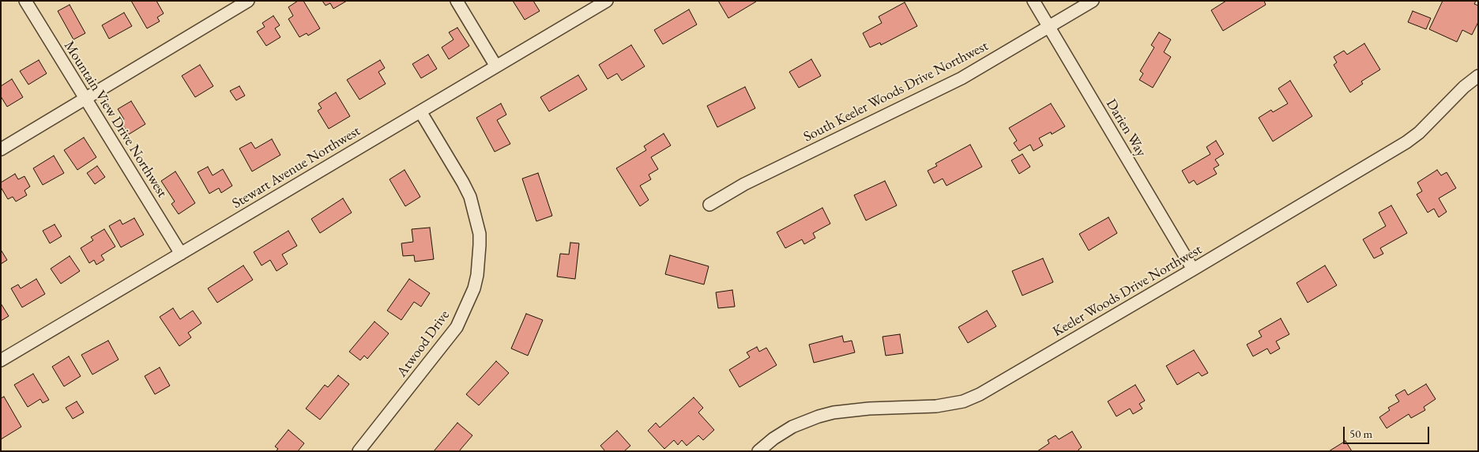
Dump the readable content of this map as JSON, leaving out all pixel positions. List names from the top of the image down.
{
  "streets": {
    "street": [
      "South Keeler Woods Drive Northwest",
      "Mountain View Drive Northwest",
      "Darien Way",
      "Stewart Avenue Northwest",
      "Keeler Woods Drive Northwest",
      "Atwood Drive"
    ]
  },
  "crossings": [
    ["South Keeler Woods Drive Northwest", "Darien Way"],
    ["Mountain View Drive Northwest", "Stewart Avenue Northwest"],
    ["Darien Way", "Keeler Woods Drive Northwest"],
    ["Stewart Avenue Northwest", "Atwood Drive"]
  ],
  "scale_bar": "50 m"
}
